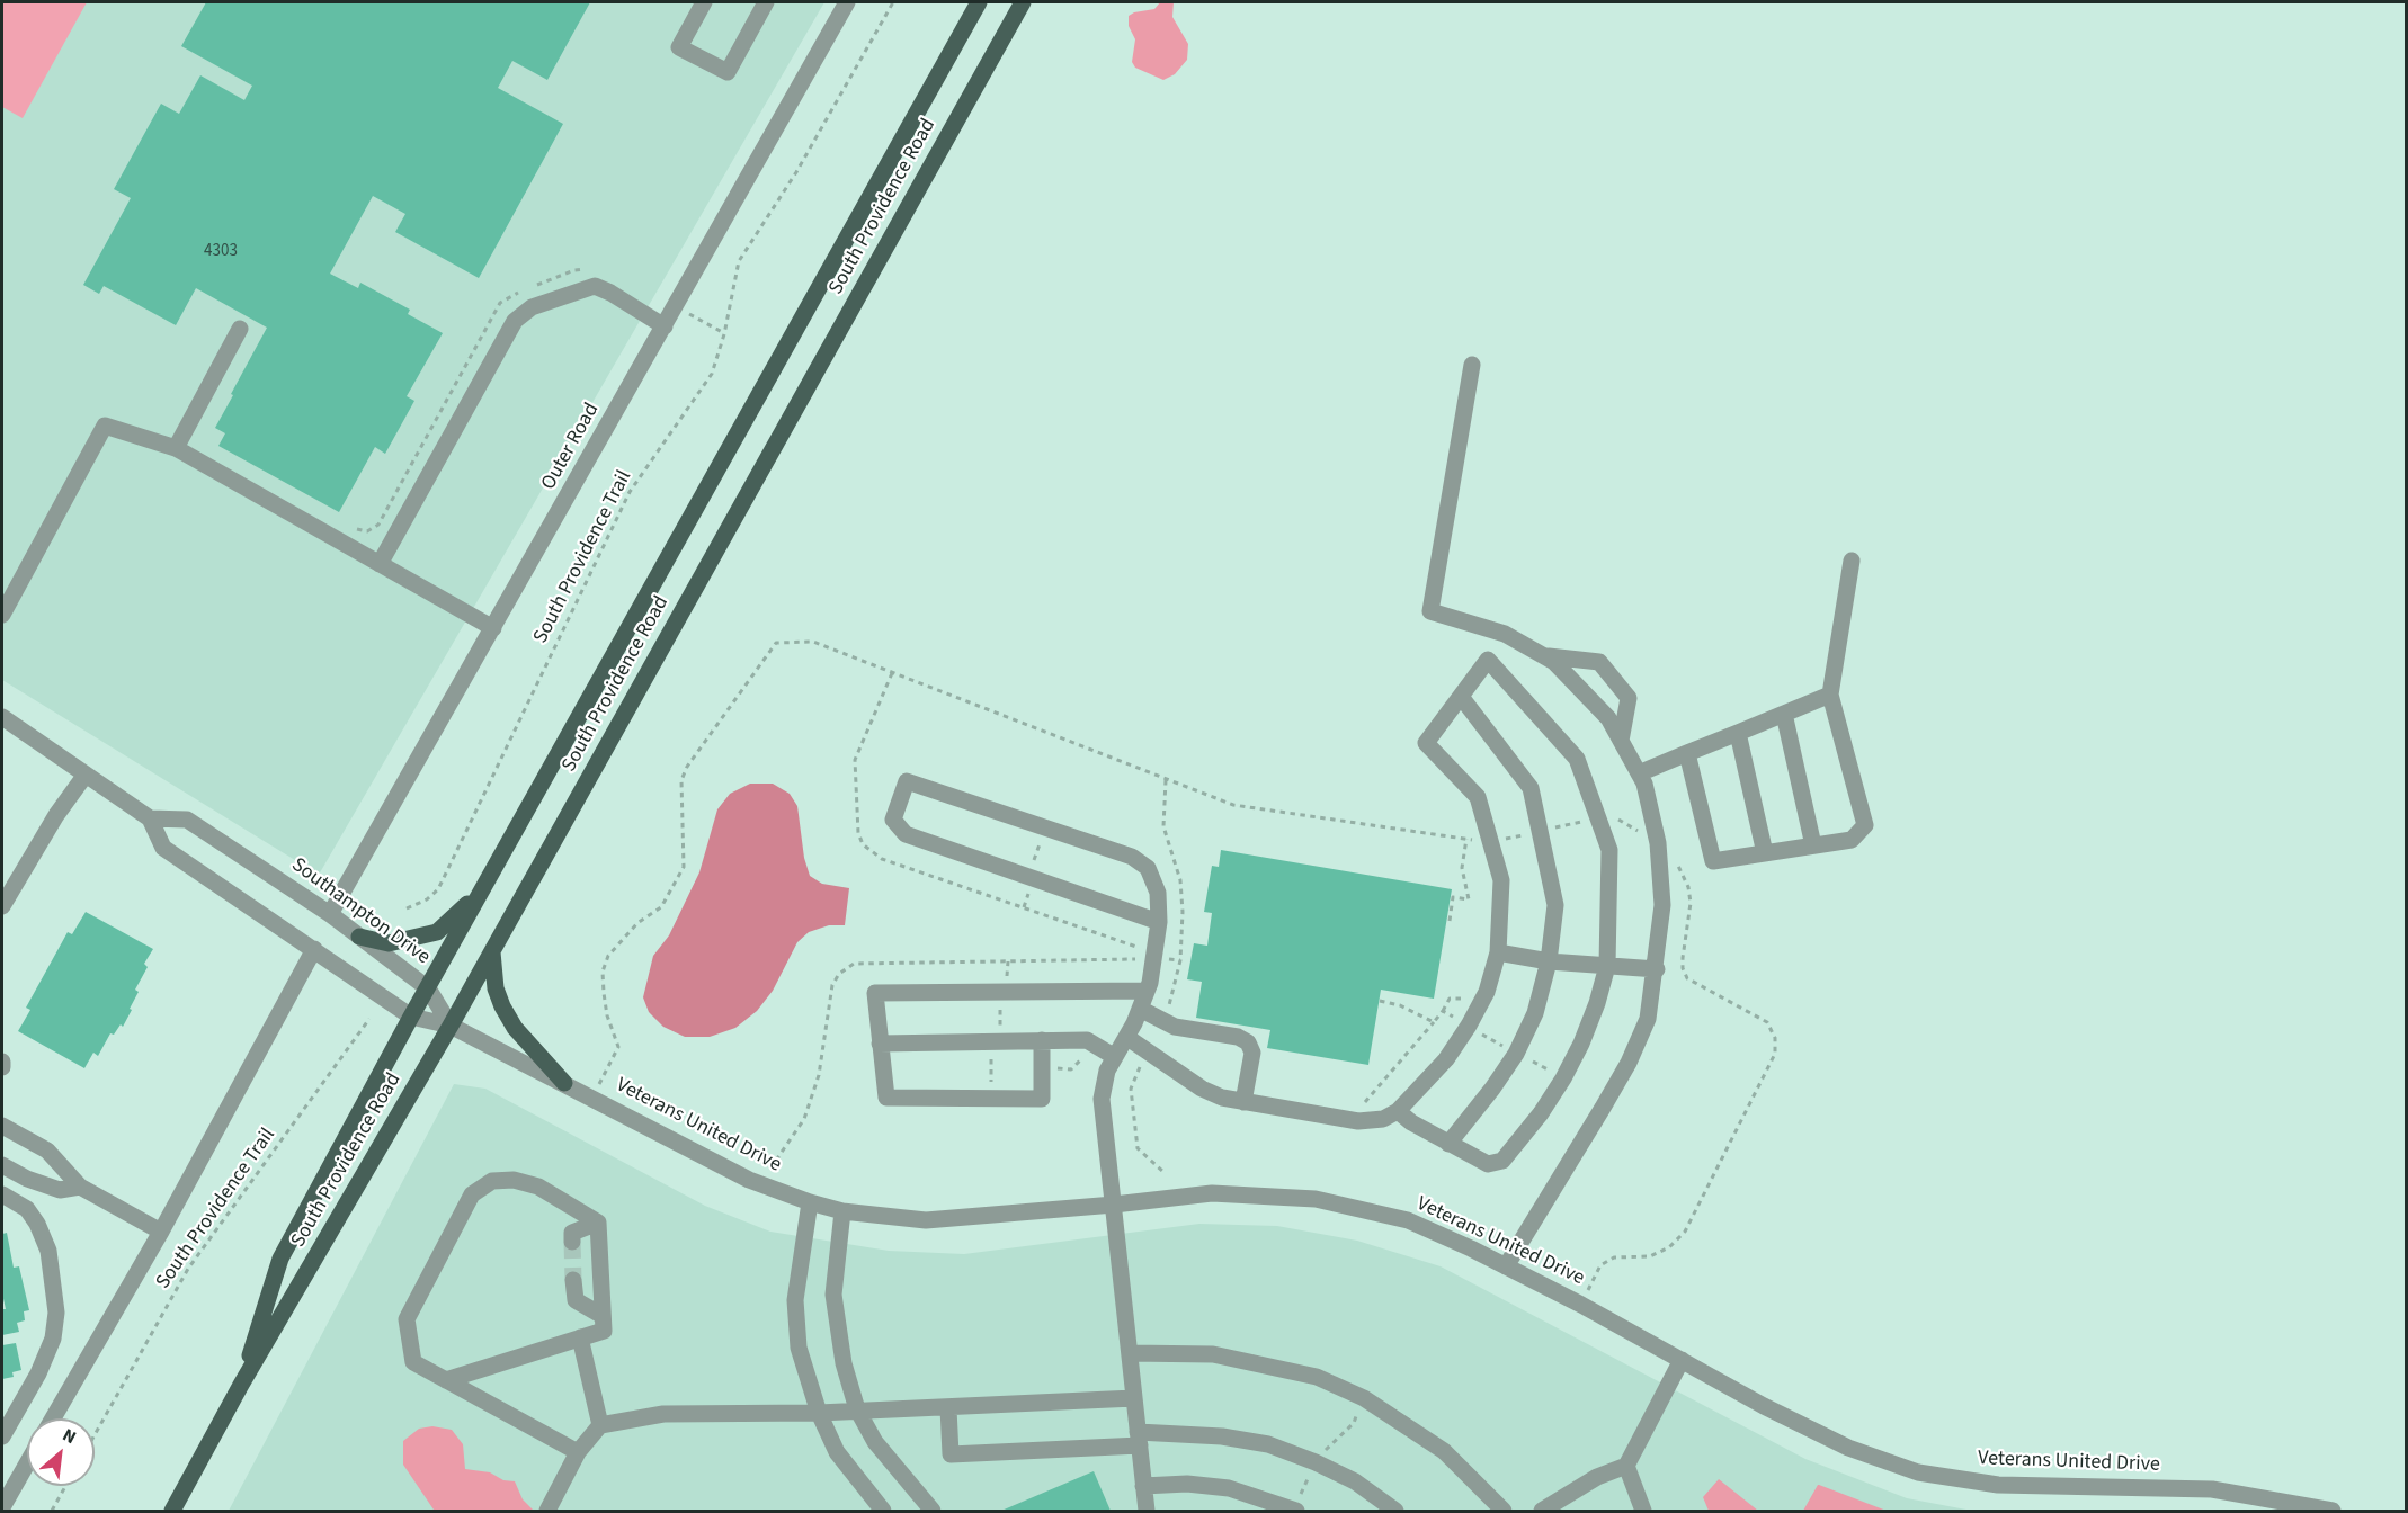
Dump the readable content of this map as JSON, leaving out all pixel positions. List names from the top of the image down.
{
  "streets": {
    "main road": ["South Providence Road"],
    "street": ["Outer Road", "Southampton Drive", "Veterans United Drive"],
    "path": ["South Providence Trail"]
  },
  "crossings": [
    ["South Providence Road", "Southampton Drive"],
    ["South Providence Road", "Veterans United Drive"],
    ["Outer Road", "Southampton Drive"],
    ["Southampton Drive", "Veterans United Drive"]
  ],
  "house_numbers": ["4303"],
  "north": "top right"
}
